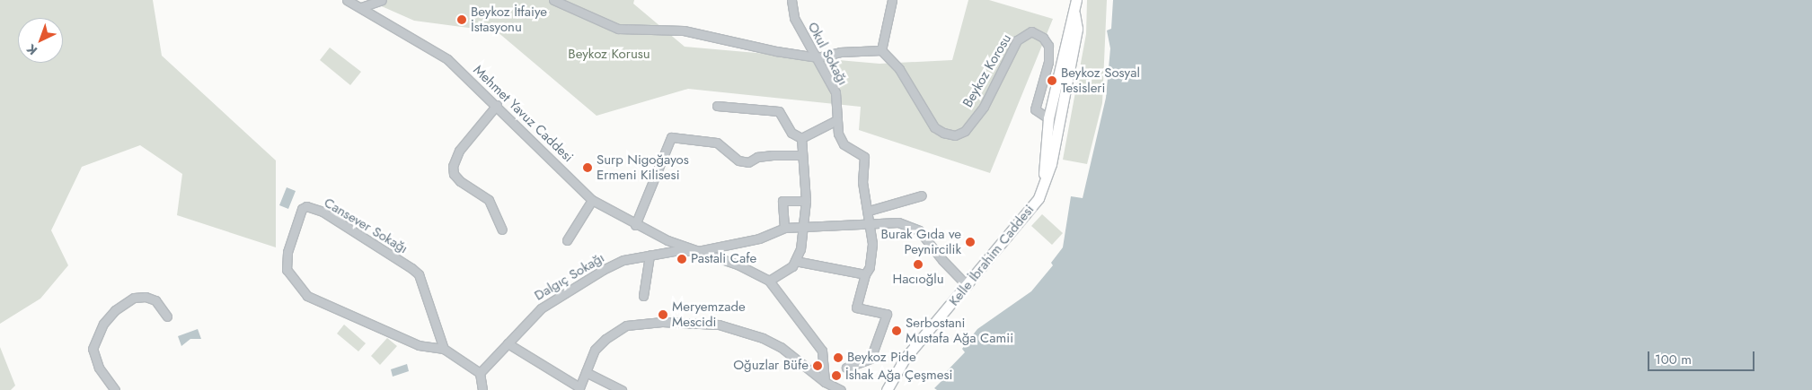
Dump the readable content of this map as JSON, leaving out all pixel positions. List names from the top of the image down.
{
  "streets": {
    "main road": ["Kelle İbrahim Caddesi"],
    "street": [
      "Okul Sokağı",
      "Beykoz Korosu",
      "Mehmet Yavuz Caddesi",
      "Cansever Sokağı",
      "Dalgıç Sokağı"
    ]
  },
  "crossings": [
    ["Beykoz Korosu", "Kelle İbrahim Caddesi"],
    ["Mehmet Yavuz Caddesi", "Dalgıç Sokağı"],
    ["Cansever Sokağı", "Dalgıç Sokağı"],
    ["Kelle İbrahim Caddesi", "Dalgıç Sokağı"]
  ],
  "parks": ["Beykoz Korusu"],
  "places": [
    "Beykoz İtfaiye İstasyonu",
    "Beykoz Sosyal Tesisleri",
    "Surp Nigoğayos Ermeni Kilisesi",
    "Burak Gıda ve Peynircilik",
    "Pastali Cafe",
    "Hacıoğlu",
    "Meryemzade Mescidi",
    "Serbostani Mustafa Ağa Camii",
    "Beykoz Pide",
    "Oğuzlar Büfe",
    "İshak Ağa Çeşmesi"
  ],
  "scale_bar": "100 m",
  "north": "bottom left"
}
